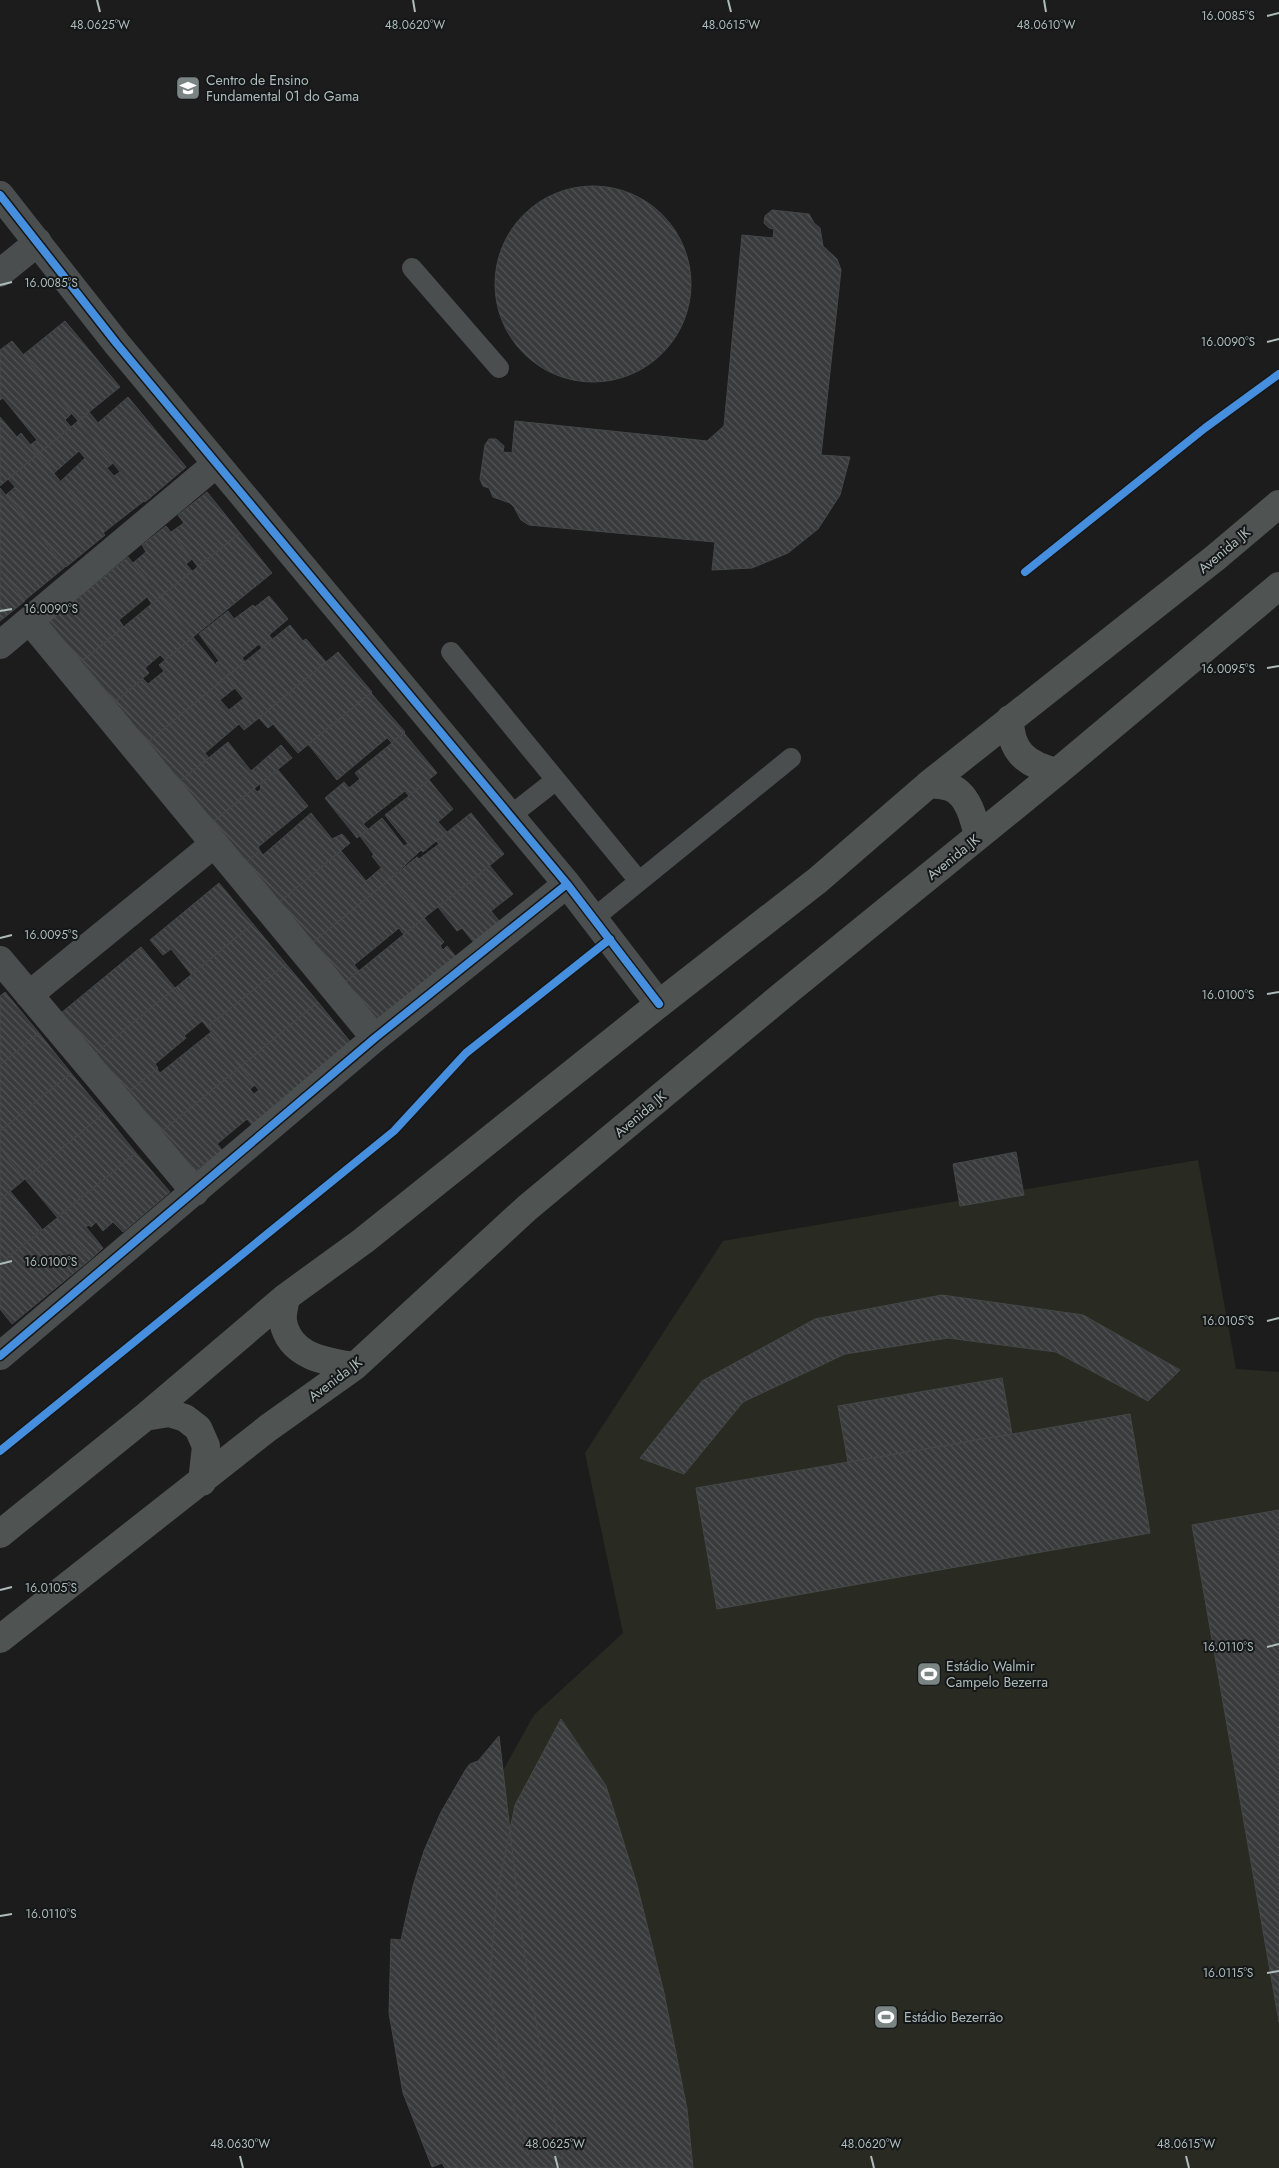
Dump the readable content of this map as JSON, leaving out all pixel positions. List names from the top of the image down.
{
  "streets": {
    "main road": ["Avenida JK"]
  },
  "places": {
    "school or university": ["Centro de Ensino Fundamental 01 do Gama"],
    "sports": ["Estádio Walmir Campelo Bezerra", "Estádio Bezerrão"]
  },
  "coordinates": [
    "16.0085°S",
    "48.0625°W",
    "48.0620°W",
    "48.0615°W",
    "48.0610°W",
    "16.0090°S",
    "16.0095°S",
    "16.0100°S",
    "16.0105°S",
    "16.0110°S",
    "16.0115°S",
    "48.0630°W"
  ]
}
